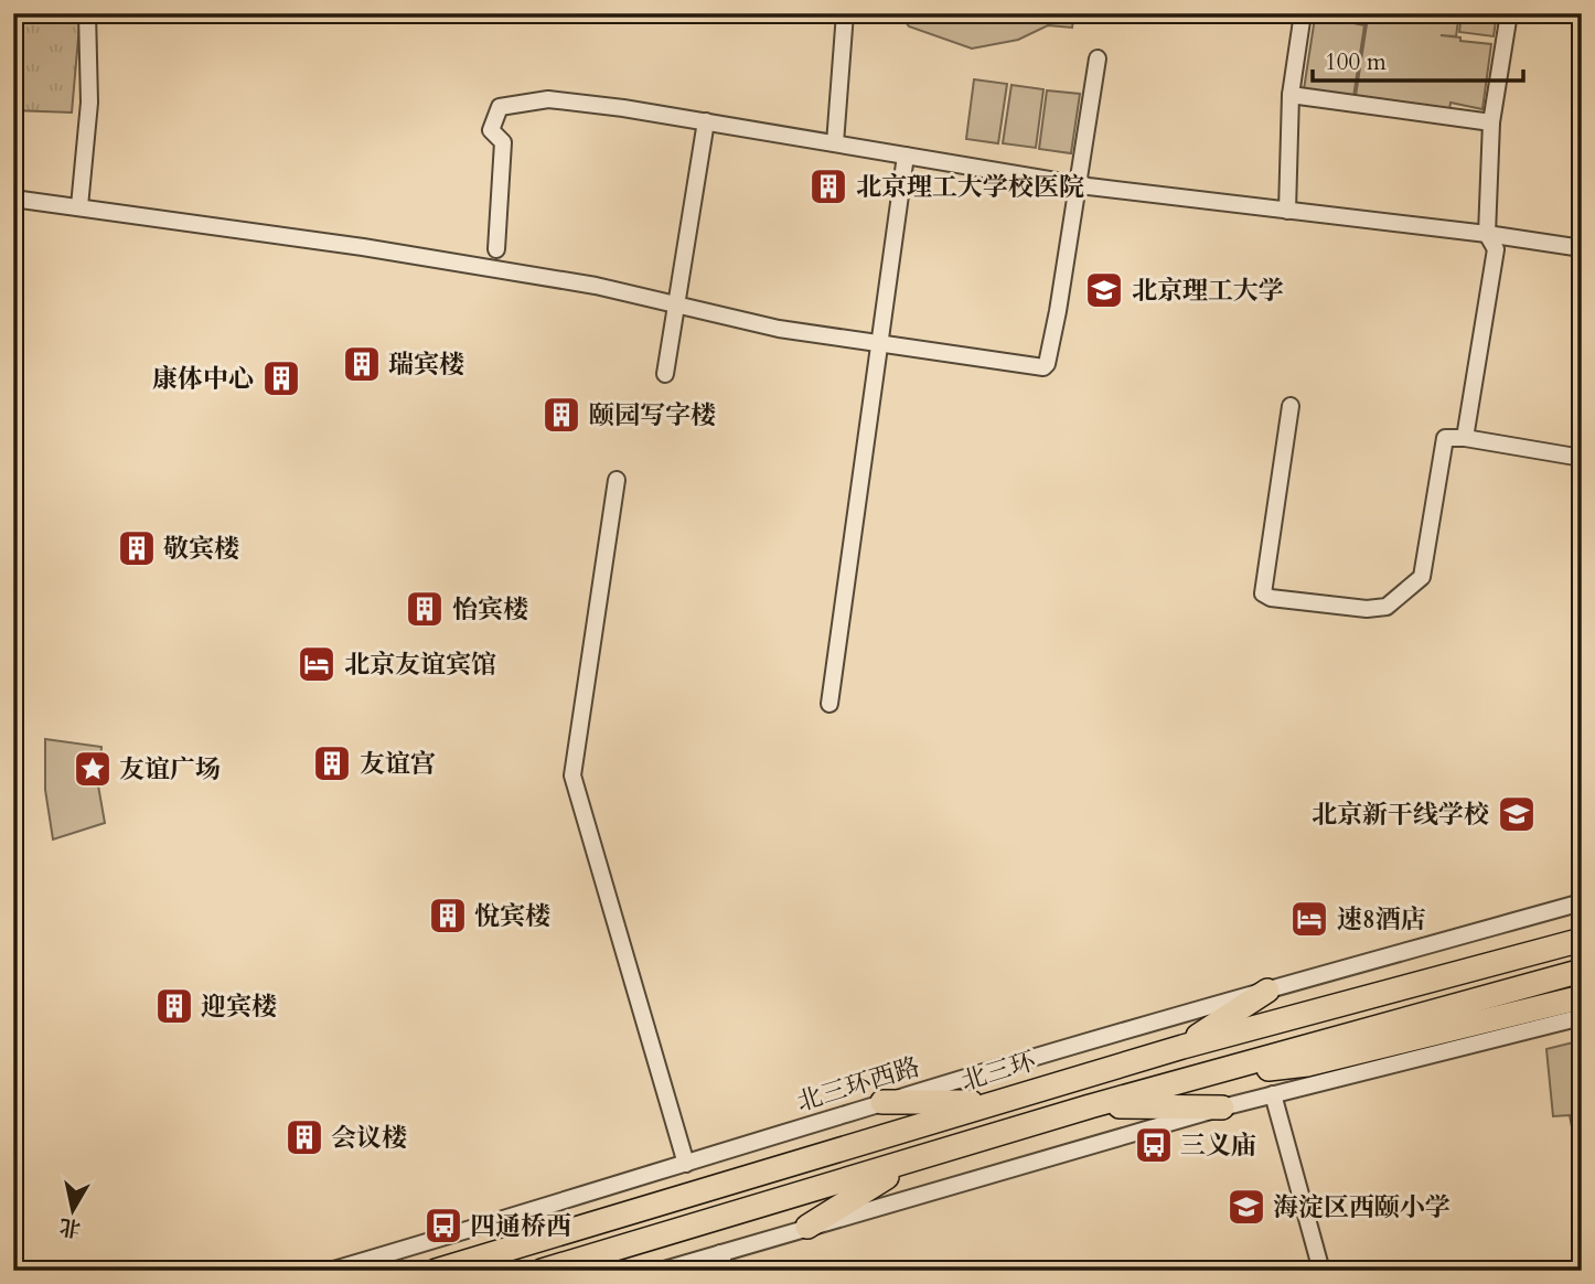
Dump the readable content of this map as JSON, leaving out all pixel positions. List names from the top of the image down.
{
  "streets": {
    "highway": ["北三环"],
    "street": ["北三环西路"]
  },
  "places": {
    "building": [
      "北京理工大学校医院",
      "瑞宾楼",
      "康体中心",
      "颐园写字楼",
      "敬宾楼",
      "怡宾楼",
      "友谊宫",
      "悅宾楼",
      "迎宾楼",
      "会议楼"
    ],
    "school or university": ["北京理工大学", "北京新干线学校", "海淀区西颐小学"],
    "hotel": ["北京友谊宾馆", "速8酒店"],
    "place": ["友谊广场"],
    "bus stop": ["三义庙", "四通桥西"]
  },
  "scale_bar": "100 m",
  "north": "bottom"
}
